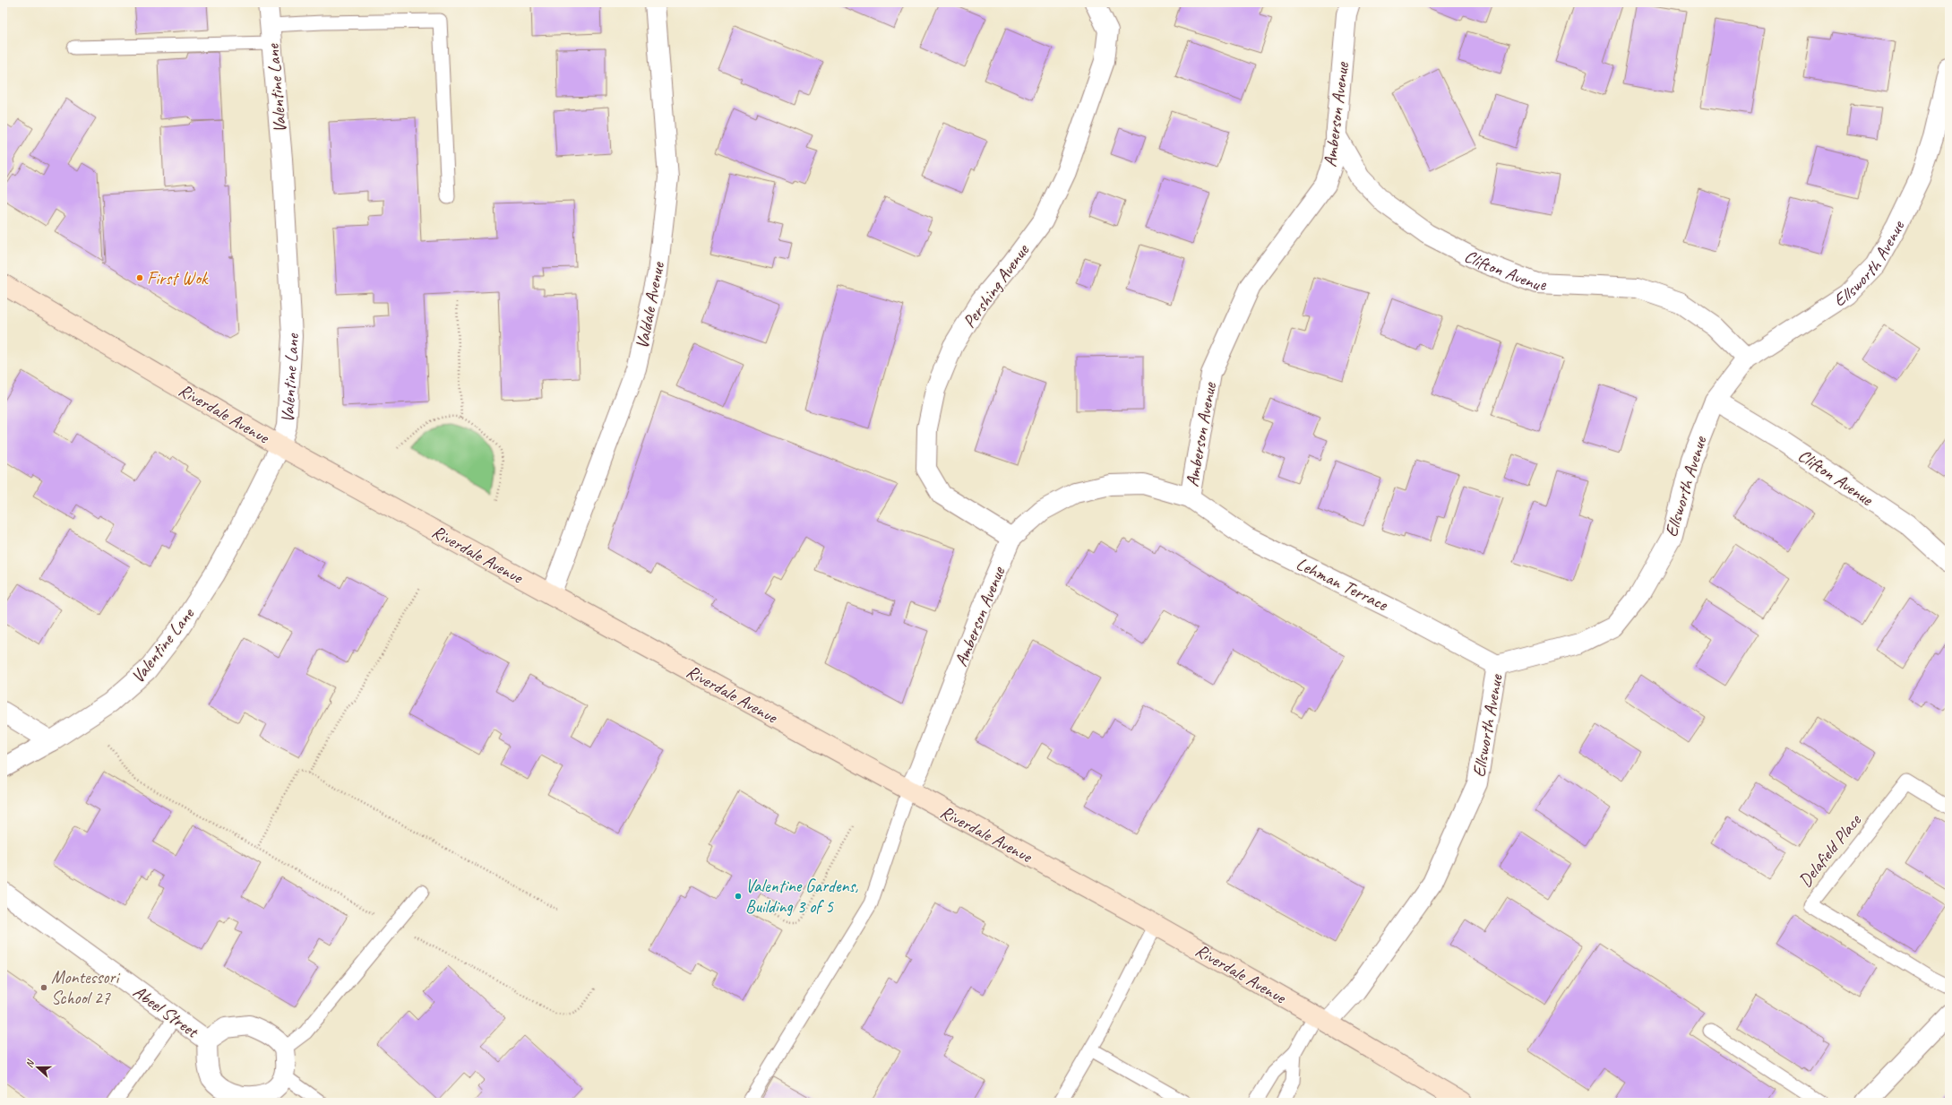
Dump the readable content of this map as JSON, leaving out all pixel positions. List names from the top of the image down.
{
  "streets": {
    "main road": ["Riverdale Avenue"],
    "street": [
      "Valentine Lane",
      "Amberson Avenue",
      "Ellsworth Avenue",
      "Clifton Avenue",
      "Pershing Avenue",
      "Valdale Avenue",
      "Lehman Terrace",
      "Abeel Street"
    ],
    "lane": ["Delafield Place"]
  },
  "crossings": [
    ["Valentine Lane", "Riverdale Avenue"],
    ["Amberson Avenue", "Clifton Avenue"],
    ["Amberson Avenue", "Pershing Avenue"],
    ["Amberson Avenue", "Riverdale Avenue"],
    ["Amberson Avenue", "Lehman Terrace"],
    ["Ellsworth Avenue", "Clifton Avenue"],
    ["Ellsworth Avenue", "Riverdale Avenue"],
    ["Ellsworth Avenue", "Lehman Terrace"],
    ["Valdale Avenue", "Riverdale Avenue"]
  ],
  "places": ["First Wok", "Valentine Gardens, Building 3 of 5", "Montessori School 27"],
  "north": "left"
}
